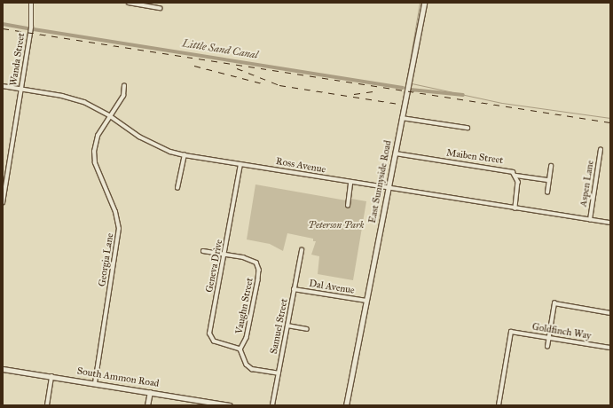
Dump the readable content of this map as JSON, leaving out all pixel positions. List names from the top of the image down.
{
  "streets": {
    "main road": ["East Sunnyside Road", "South Ammon Road"],
    "street": [
      "Wanda Street",
      "Maiben Street",
      "Ross Avenue",
      "Aspen Lane",
      "Georgia Lane",
      "Geneva Drive",
      "Dal Avenue",
      "Vaughn Street",
      "Samuel Street",
      "Goldfinch Way"
    ]
  },
  "crossings": [
    ["Wanda Street", "Ross Avenue"],
    ["Maiben Street", "East Sunnyside Road"],
    ["Ross Avenue", "East Sunnyside Road"],
    ["Ross Avenue", "Aspen Lane"],
    ["Ross Avenue", "Georgia Lane"],
    ["Ross Avenue", "Geneva Drive"],
    ["East Sunnyside Road", "Dal Avenue"],
    ["Georgia Lane", "South Ammon Road"],
    ["Geneva Drive", "Vaughn Street"],
    ["Dal Avenue", "Samuel Street"]
  ],
  "water": ["Little Sand Canal"],
  "parks": ["Peterson Park"]
}
